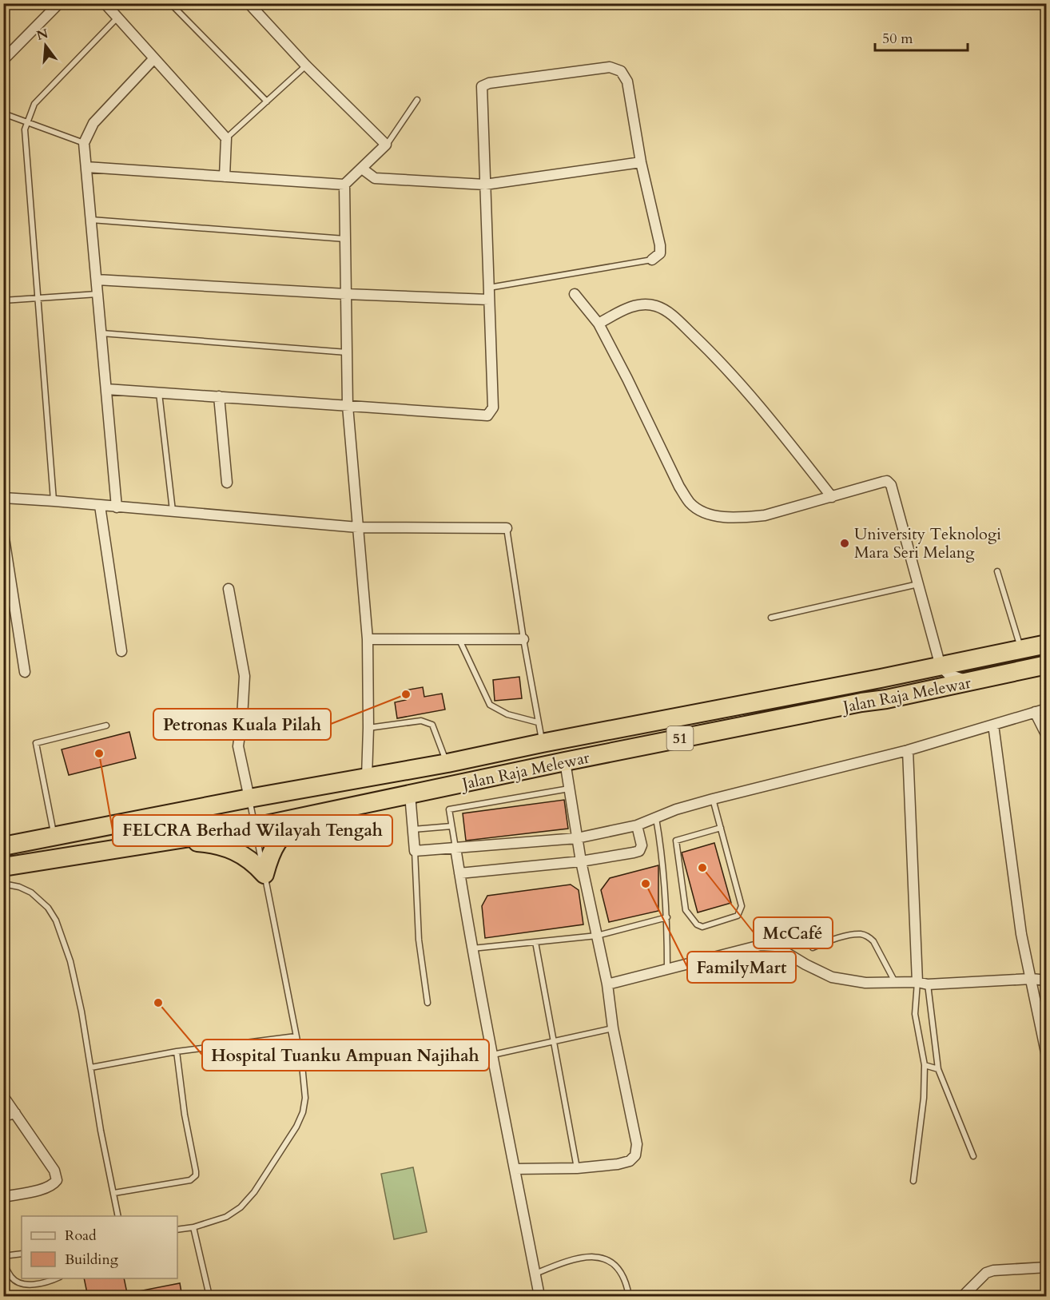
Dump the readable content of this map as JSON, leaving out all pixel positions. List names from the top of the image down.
{
  "streets": {
    "highway": ["Jalan Raja Melewar", "51"]
  },
  "places": [
    "University Teknologi Mara Seri Melang",
    "Petronas Kuala Pilah",
    "FELCRA Berhad Wilayah Tengah",
    "McCafé",
    "FamilyMart",
    "Hospital Tuanku Ampuan Najihah"
  ],
  "legend": ["Road", "Building"],
  "scale_bar": "50 m",
  "north": "top"
}
